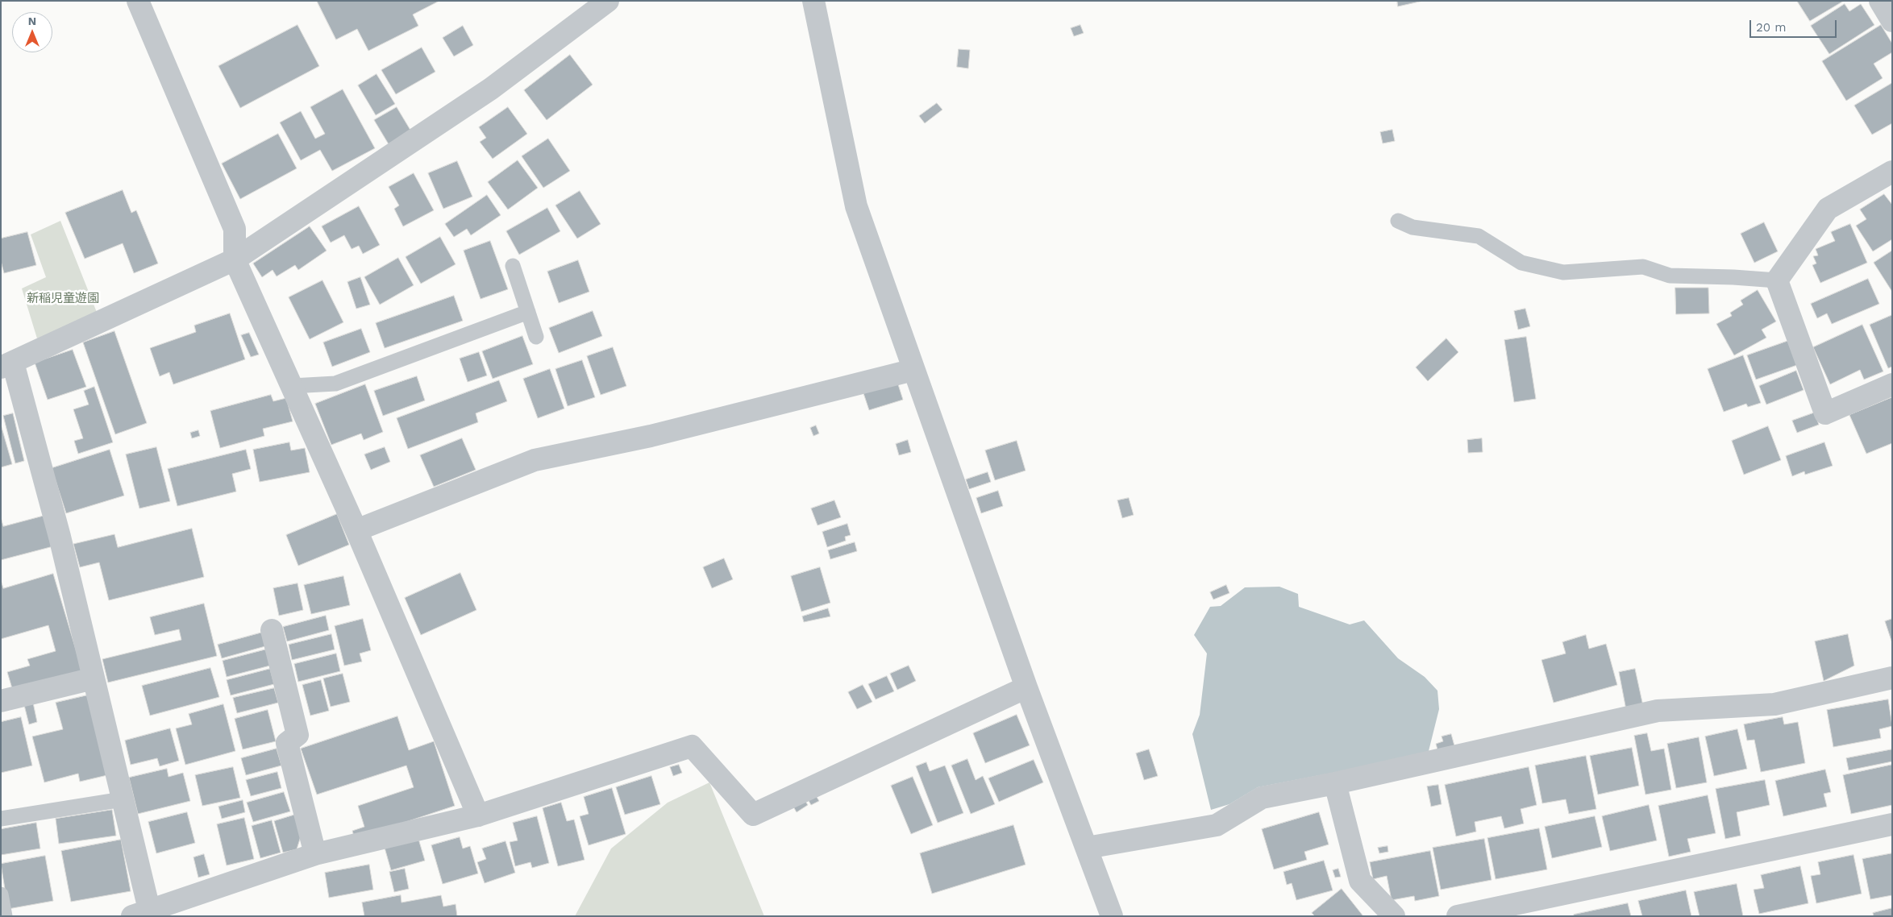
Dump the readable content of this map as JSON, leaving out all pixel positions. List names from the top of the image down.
{
  "parks": ["新稲児童遊園"],
  "scale_bar": "20 m",
  "north": "top"
}
